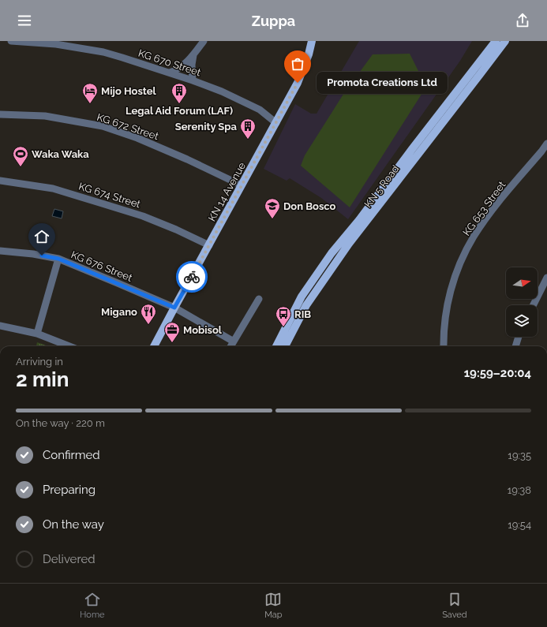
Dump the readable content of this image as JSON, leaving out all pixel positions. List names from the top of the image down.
{
  "streets": {
    "main road": ["KN 5 Road", "KN 14 Avenue"],
    "street": [
      "KG 670 Street",
      "KG 672 Street",
      "KG 674 Street",
      "KG 653 Street",
      "KG 676 Street"
    ]
  },
  "crossings": [
    ["KG 670 Street", "KN 14 Avenue"],
    ["KG 672 Street", "KN 14 Avenue"],
    ["KN 14 Avenue", "KG 674 Street"],
    ["KN 14 Avenue", "KG 676 Street"]
  ],
  "places": {
    "other": ["Promota Creations Ltd"],
    "hotel": ["Mijo Hostel"],
    "building": ["Legal Aid Forum (LAF)", "Serenity Spa"],
    "sports": ["Waka Waka"],
    "school or university": ["Don Bosco"],
    "restaurant": ["Migano"],
    "bus stop": ["RIB"],
    "office": ["Mobisol"]
  },
  "north": "right",
  "page": {
    "header": "Zuppa",
    "bubble": "Promota Creations Ltd",
    "heading": ["2 min", "Arriving in", "19:59–20:04"],
    "bar": "On the way · 220 m",
    "list": [
      ["Confirmed", "19:35"],
      ["Preparing", "19:38"],
      ["On the way", "19:54"],
      "Delivered"
    ],
    "tabs": ["Home", "Map", "Saved"]
  }
}
